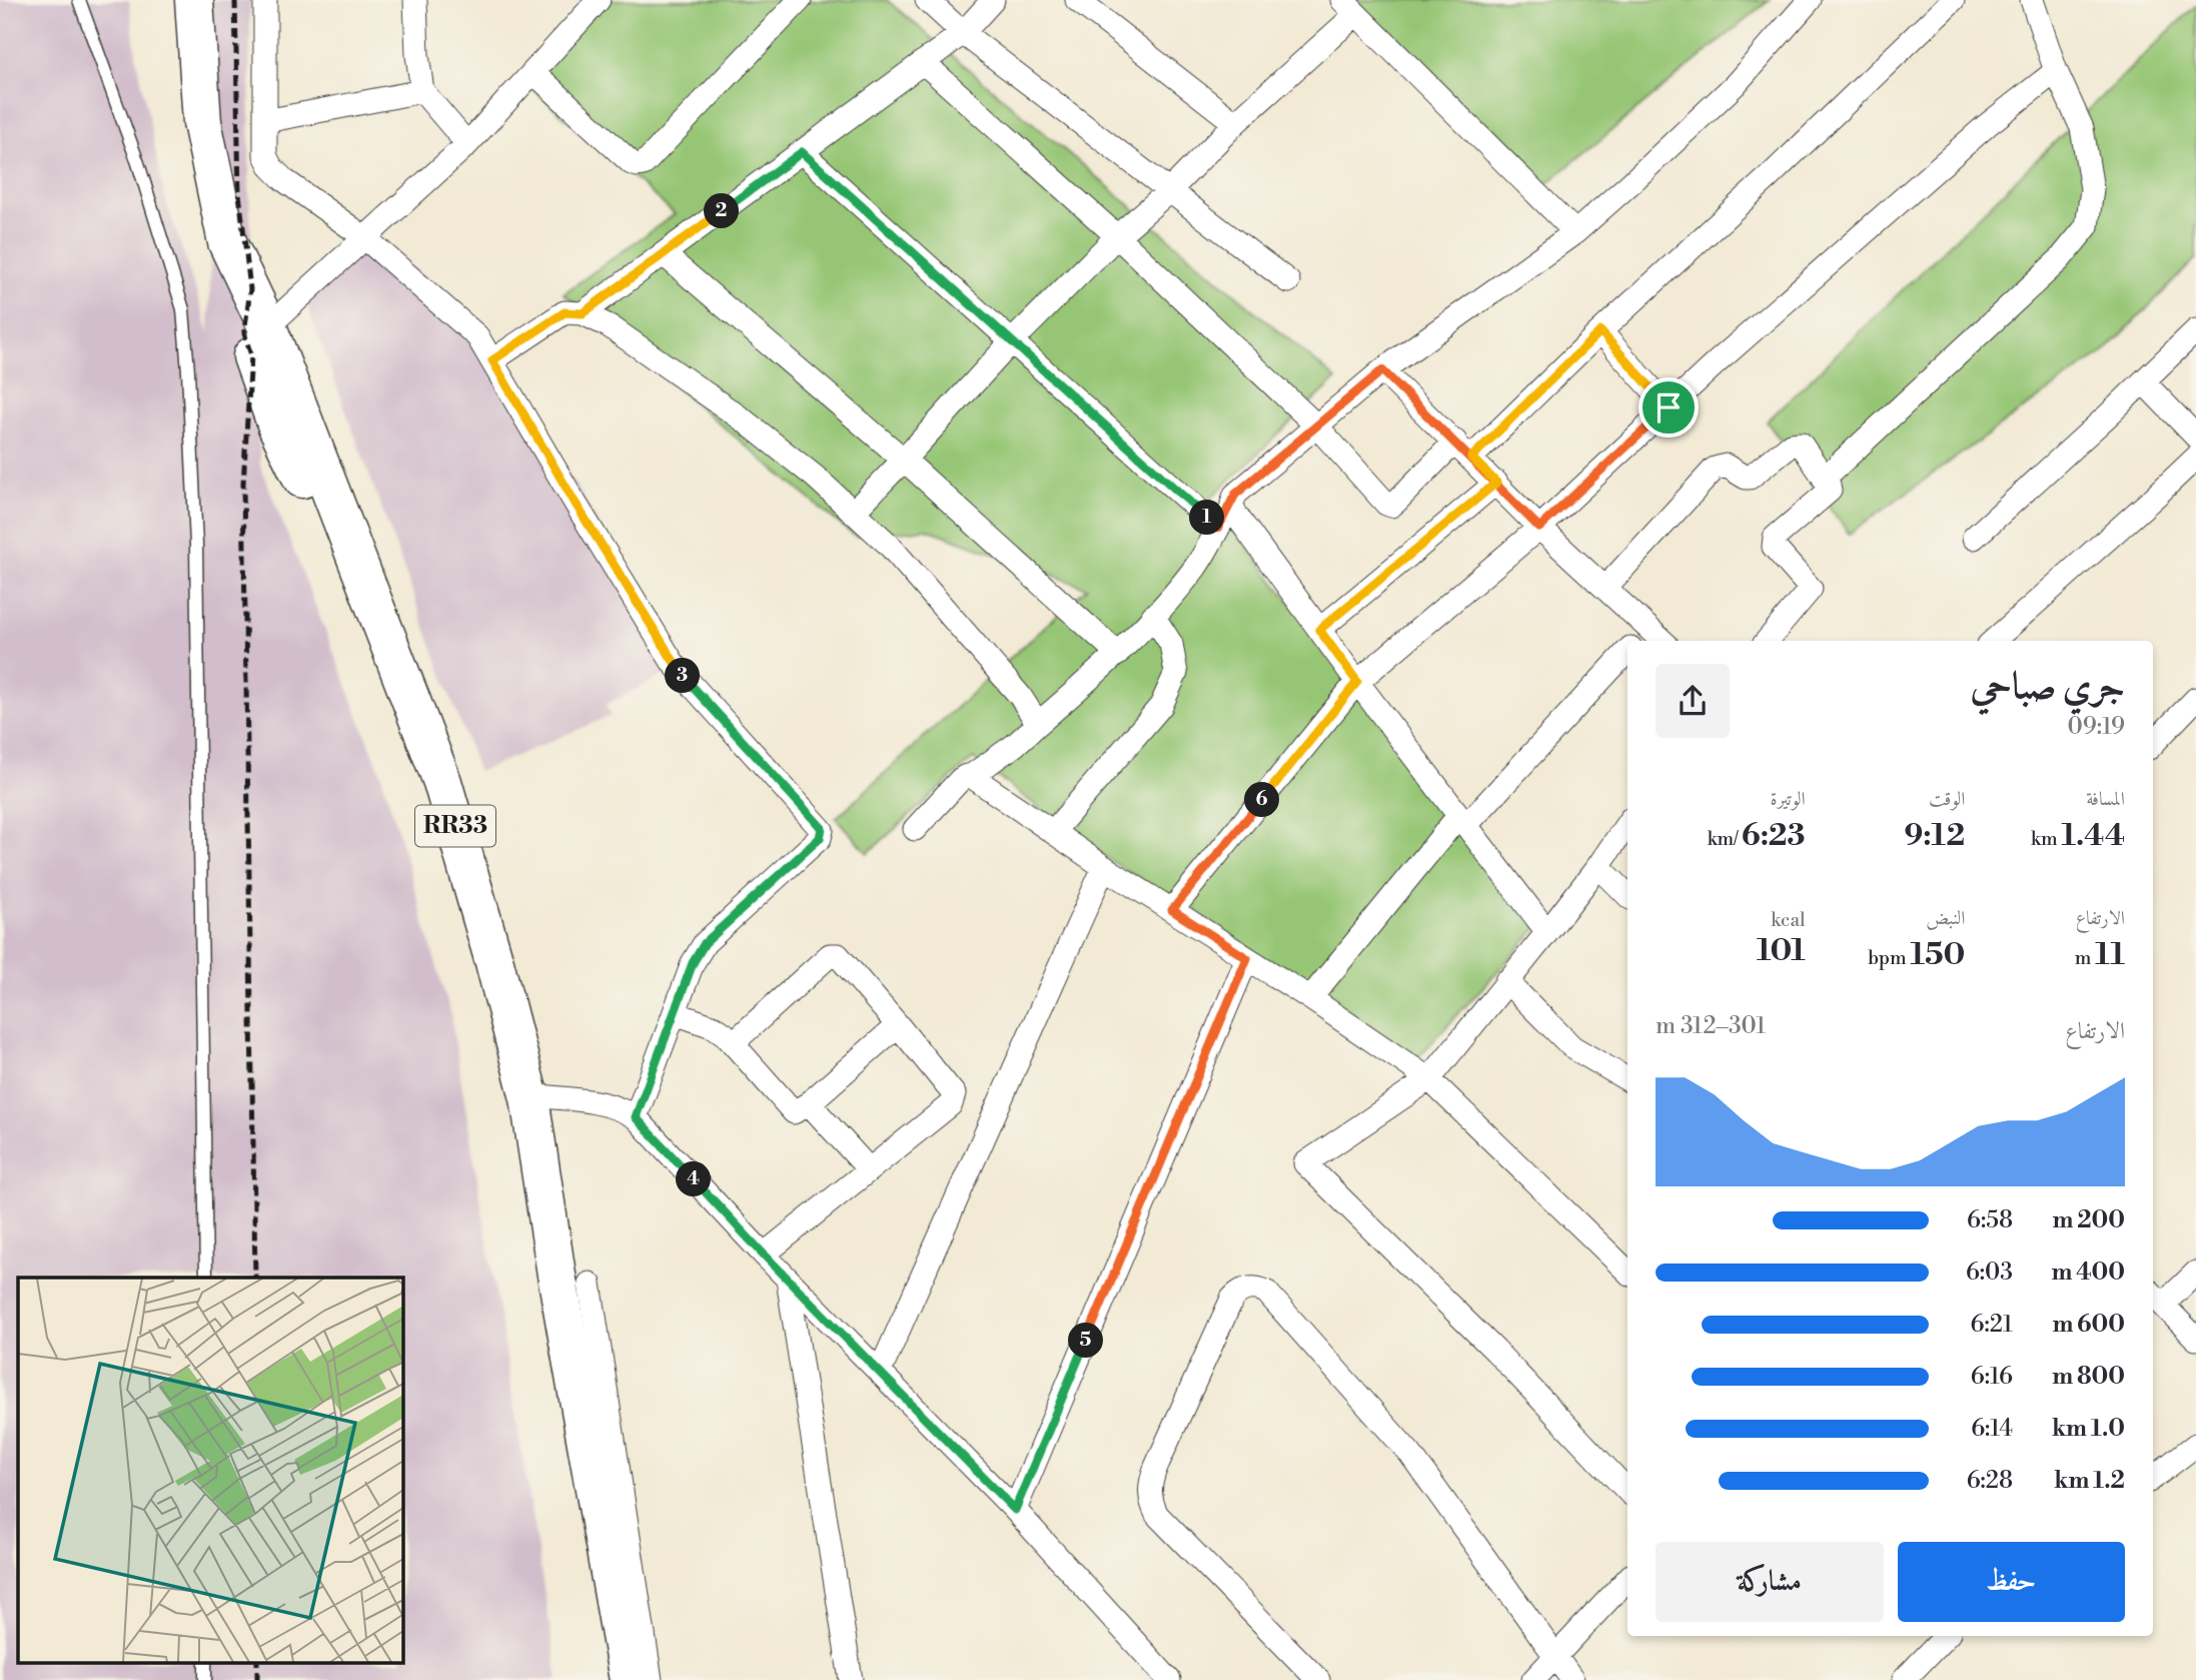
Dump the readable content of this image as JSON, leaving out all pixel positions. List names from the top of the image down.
{
  "streets": {
    "highway": ["RR33"]
  },
  "page": {
    "pins": [
      "2",
      "1",
      "3",
      "6",
      "4",
      "5"
    ],
    "heading": ["جري صباحي", "09:19"],
    "stats": [
      ["المسافة", "1.44 km"],
      ["الوقت", "9:12"],
      ["الوتيرة", "6:23 /km"],
      ["الارتفاع", "11 m"],
      ["النبض", "150 bpm"],
      ["kcal", "101"]
    ],
    "chart": ["الارتفاع", "301–312 m"],
    "list": [
      {
        "name": "200 m",
        "note": "6:58"
      },
      {
        "name": "400 m",
        "note": "6:03"
      },
      {
        "name": "600 m",
        "note": "6:21"
      },
      {
        "name": "800 m",
        "note": "6:16"
      },
      {
        "name": "1.0 km",
        "note": "6:14"
      },
      {
        "name": "1.2 km",
        "note": "6:28"
      }
    ],
    "buttons": ["حفظ", "مشاركة"]
  }
}
